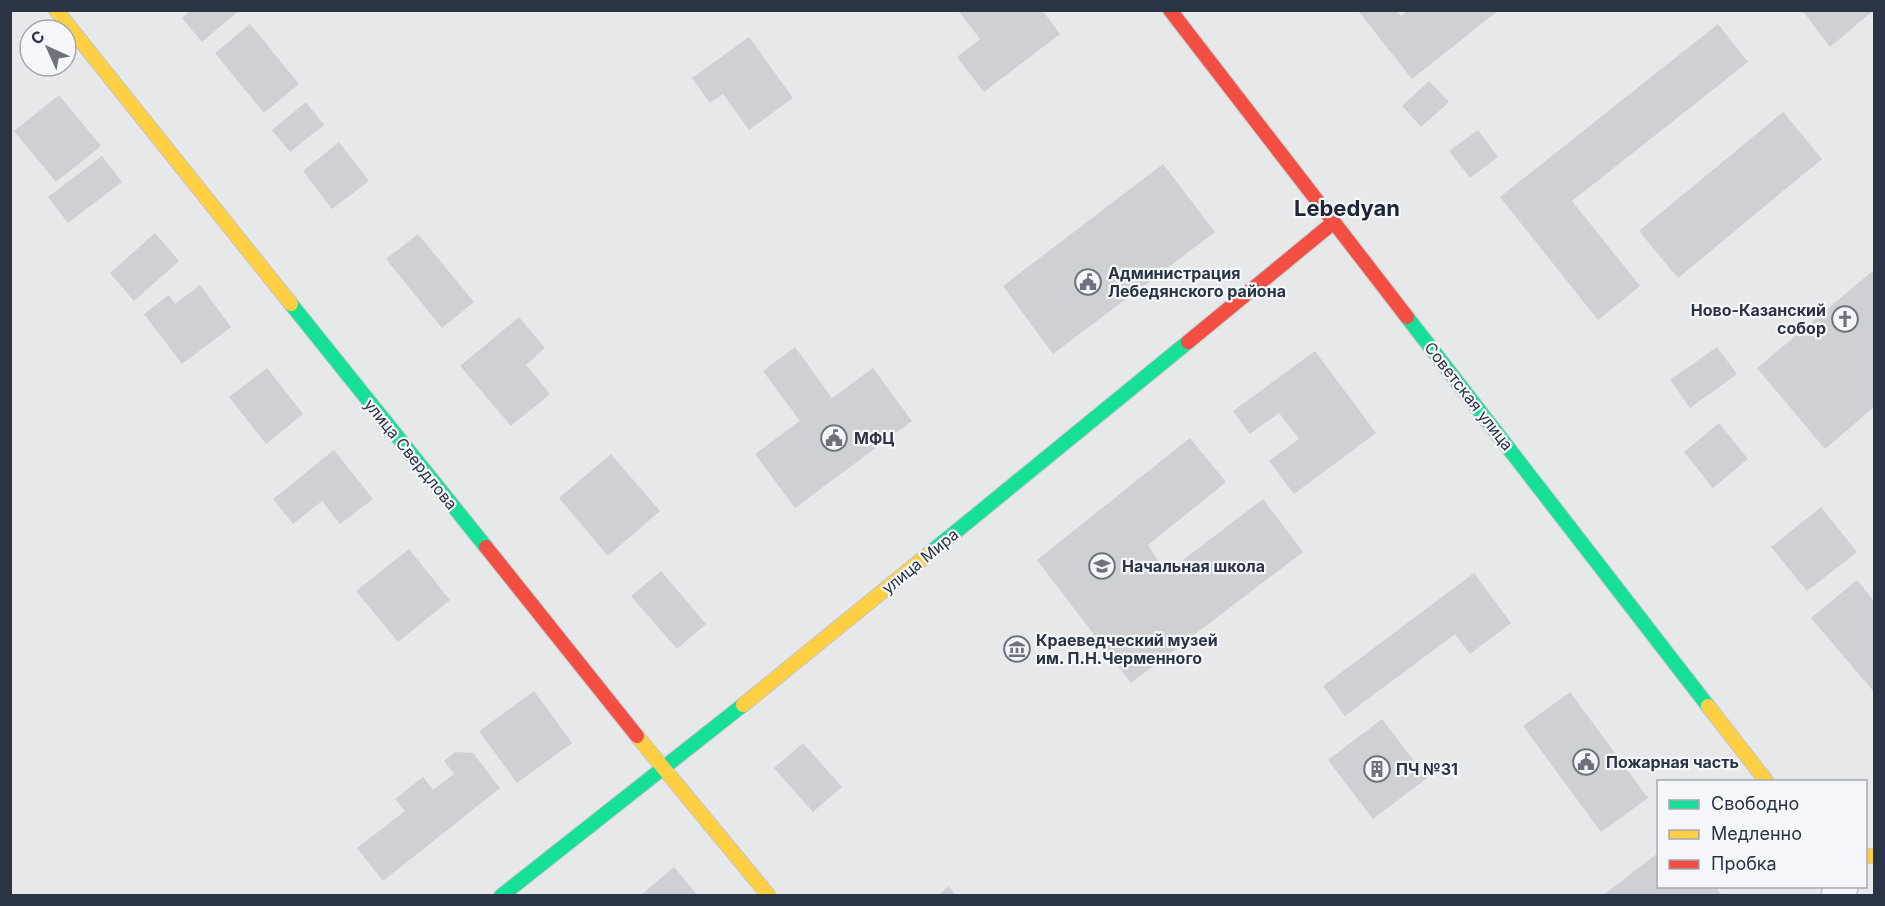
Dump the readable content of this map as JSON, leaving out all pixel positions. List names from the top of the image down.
{
  "streets": {
    "street": ["Советская улица", "улица Свердлова", "улица Мира"]
  },
  "crossings": [
    ["Советская улица", "улица Мира"],
    ["улица Свердлова", "улица Мира"]
  ],
  "districts": ["Lebedyan"],
  "places": {
    "public building": ["Администрация Лебедянского района", "МФЦ", "Пожарная часть"],
    "church": ["Ново-Казанский собор"],
    "school or university": ["Начальная школа"],
    "museum": ["Краеведческий музей им. П.Н.Черменного"],
    "building": ["ПЧ №31"]
  },
  "legend": ["Свободно", "Медленно", "Пробка"],
  "north": "top left"
}
